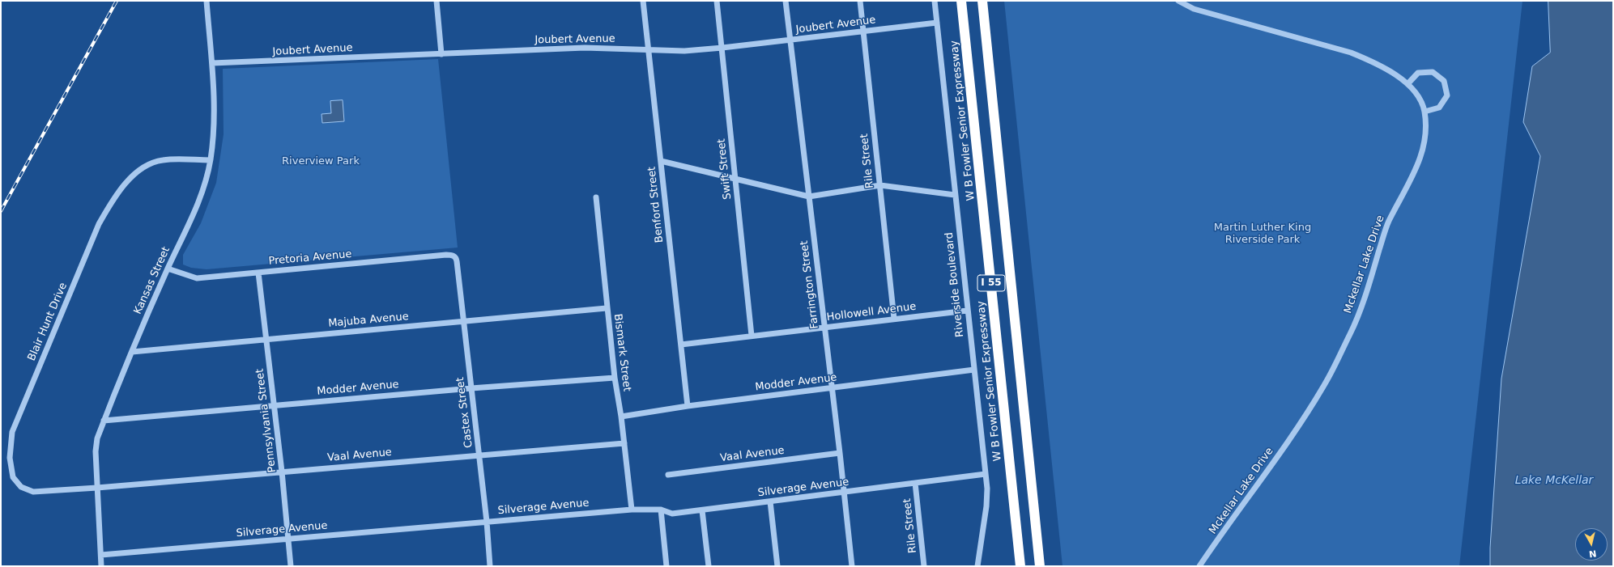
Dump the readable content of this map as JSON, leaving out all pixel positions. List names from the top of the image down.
{
  "streets": {
    "highway": ["W B Fowler Senior Expressway", "I 55"],
    "street": [
      "Joubert Avenue",
      "Rile Street",
      "Swift Street",
      "Benford Street",
      "Pretoria Avenue",
      "Mckellar Lake Drive",
      "Kansas Street",
      "Farrington Street",
      "Riverside Boulevard",
      "Hollowell Avenue",
      "Majuba Avenue",
      "Blair Hunt Drive",
      "Bismark Street",
      "Modder Avenue",
      "Castex Street",
      "Pennsylvania Street",
      "Vaal Avenue",
      "Silverage Avenue"
    ]
  },
  "crossings": [
    ["Joubert Avenue", "Rile Street"],
    ["Joubert Avenue", "Swift Street"],
    ["Joubert Avenue", "Benford Street"],
    ["Joubert Avenue", "Kansas Street"],
    ["Joubert Avenue", "Farrington Street"],
    ["Joubert Avenue", "Riverside Boulevard"],
    ["Rile Street", "Hollowell Avenue"],
    ["Rile Street", "Silverage Avenue"],
    ["Swift Street", "Hollowell Avenue"],
    ["Benford Street", "Hollowell Avenue"],
    ["Benford Street", "Modder Avenue"],
    ["Pretoria Avenue", "Kansas Street"],
    ["Pretoria Avenue", "Castex Street"],
    ["Pretoria Avenue", "Pennsylvania Street"],
    ["Kansas Street", "Majuba Avenue"],
    ["Kansas Street", "Blair Hunt Drive"],
    ["Kansas Street", "Modder Avenue"],
    ["Kansas Street", "Vaal Avenue"],
    ["Kansas Street", "Silverage Avenue"],
    ["Farrington Street", "Hollowell Avenue"],
    ["Farrington Street", "Modder Avenue"],
    ["Farrington Street", "Vaal Avenue"],
    ["Farrington Street", "Silverage Avenue"],
    ["Riverside Boulevard", "Hollowell Avenue"],
    ["Riverside Boulevard", "Modder Avenue"],
    ["Riverside Boulevard", "Silverage Avenue"],
    ["Majuba Avenue", "Bismark Street"],
    ["Majuba Avenue", "Castex Street"],
    ["Majuba Avenue", "Pennsylvania Street"],
    ["Blair Hunt Drive", "Vaal Avenue"],
    ["Bismark Street", "Modder Avenue"],
    ["Bismark Street", "Vaal Avenue"],
    ["Bismark Street", "Silverage Avenue"],
    ["Modder Avenue", "Castex Street"],
    ["Modder Avenue", "Pennsylvania Street"],
    ["Castex Street", "Vaal Avenue"],
    ["Castex Street", "Silverage Avenue"],
    ["Pennsylvania Street", "Vaal Avenue"],
    ["Pennsylvania Street", "Silverage Avenue"]
  ],
  "water": ["Lake McKellar"],
  "parks": ["Riverview Park", "Martin Luther King Riverside Park"],
  "north": "bottom"
}
